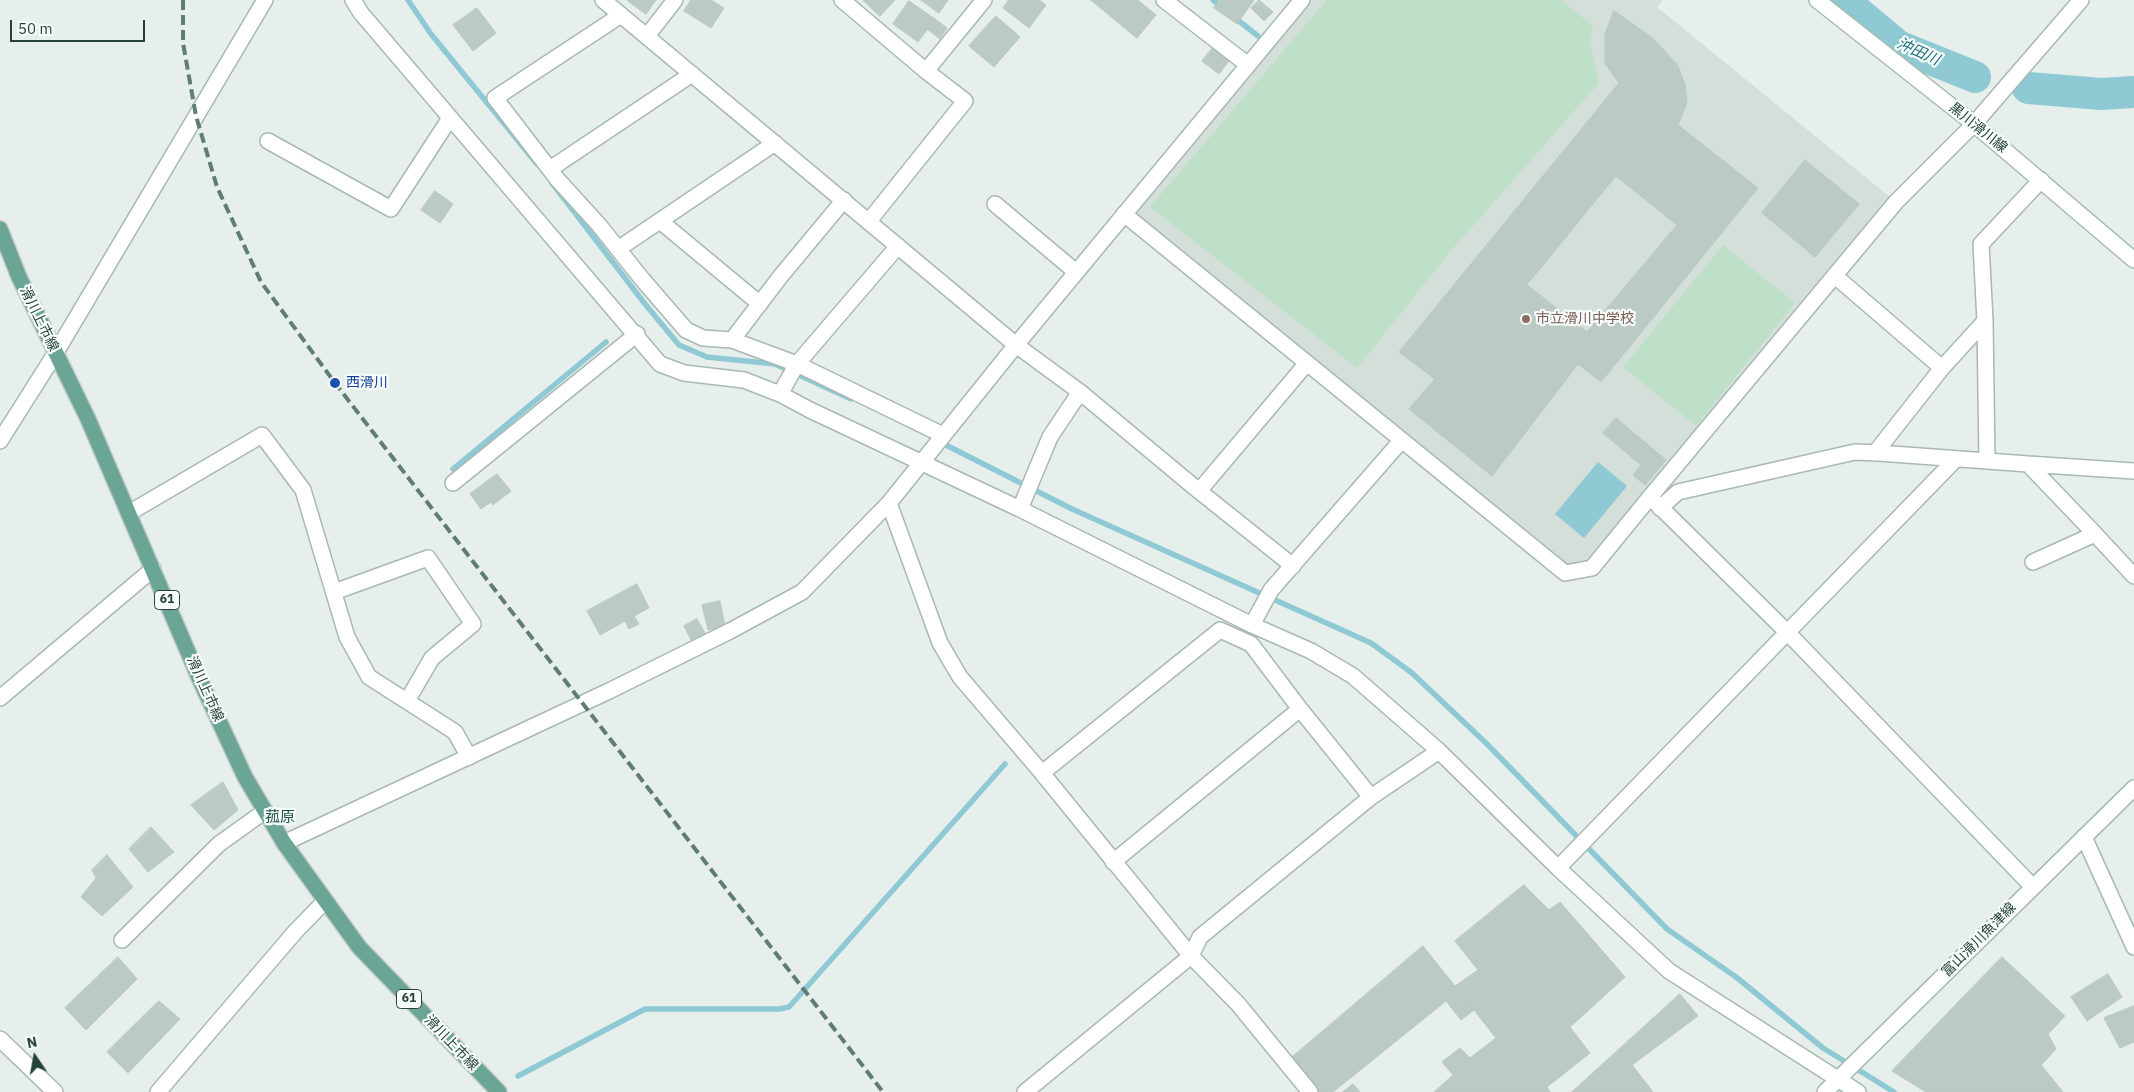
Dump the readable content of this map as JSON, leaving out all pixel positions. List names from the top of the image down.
{
  "streets": {
    "main road": ["滑川上市線", "61"],
    "street": ["黒川滑川線", "富山滑川魚津線"]
  },
  "districts": ["菰原"],
  "water": ["沖田川"],
  "places": ["市立滑川中学校", "西滑川"],
  "scale_bar": "50 m",
  "north": "top"
}
